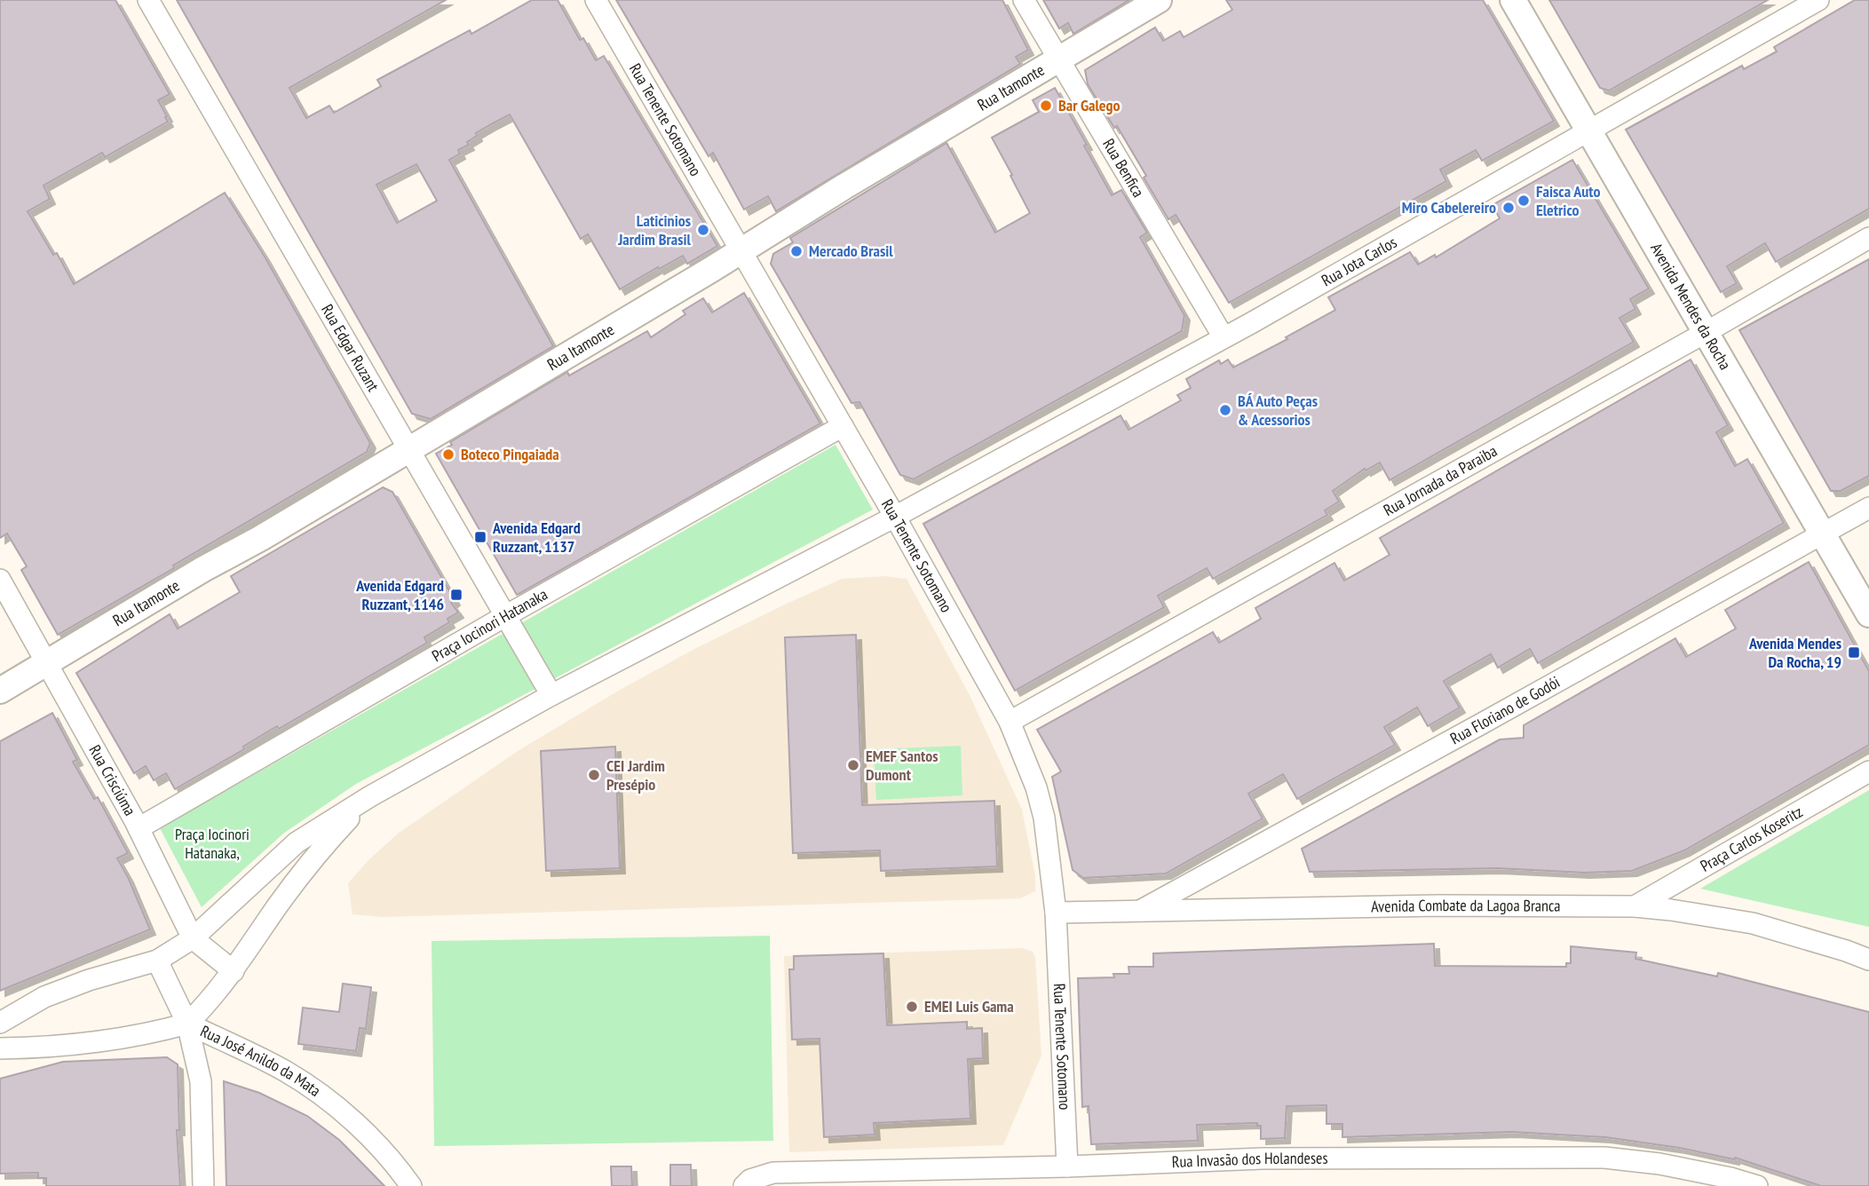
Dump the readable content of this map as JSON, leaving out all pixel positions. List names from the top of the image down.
{
  "streets": {
    "street": [
      "Rua Itamonte",
      "Rua Tenente Sotomano",
      "Rua Benfica",
      "Rua Jota Carlos",
      "Avenida Mendes da Rocha",
      "Rua Edgar Ruzant",
      "Rua Jornada da Paraiba",
      "Praça Iocinori Hatanaka",
      "Rua Floriano de Godói",
      "Rua Crisciúma",
      "Praça Carlos Koseritz",
      "Avenida Combate da Lagoa Branca",
      "Rua José Anildo da Mata",
      "Rua Invasão dos Holandeses"
    ]
  },
  "crossings": [
    ["Rua Itamonte", "Rua Tenente Sotomano"],
    ["Rua Itamonte", "Rua Benfica"],
    ["Rua Itamonte", "Rua Edgar Ruzant"],
    ["Rua Itamonte", "Rua Crisciúma"],
    ["Rua Tenente Sotomano", "Rua Jota Carlos"],
    ["Rua Tenente Sotomano", "Rua Jornada da Paraiba"],
    ["Rua Tenente Sotomano", "Praça Iocinori Hatanaka"],
    ["Rua Tenente Sotomano", "Avenida Combate da Lagoa Branca"],
    ["Rua Tenente Sotomano", "Rua Invasão dos Holandeses"],
    ["Rua Benfica", "Rua Jota Carlos"],
    ["Rua Jota Carlos", "Avenida Mendes da Rocha"],
    ["Avenida Mendes da Rocha", "Rua Jornada da Paraiba"],
    ["Avenida Mendes da Rocha", "Rua Floriano de Godói"],
    ["Rua Edgar Ruzant", "Praça Iocinori Hatanaka"],
    ["Praça Iocinori Hatanaka", "Rua Crisciúma"],
    ["Rua Floriano de Godói", "Avenida Combate da Lagoa Branca"],
    ["Praça Carlos Koseritz", "Avenida Combate da Lagoa Branca"]
  ],
  "parks": ["Praça Iocinori Hatanaka,"],
  "places": {
    "other": [
      "Bar Galego",
      "Faisca Auto Eletrico",
      "Miro Cabelereiro",
      "Laticinios Jardim Brasil",
      "Mercado Brasil",
      "BÁ Auto Peças & Acessorios",
      "Boteco Pingaiada",
      "EMEF Santos Dumont",
      "CEI Jardim Presépio",
      "EMEI Luis Gama"
    ],
    "transit": ["Avenida Edgard Ruzzant, 1137", "Avenida Edgard Ruzzant, 1146", "Avenida Mendes Da Rocha, 19"]
  }
}
